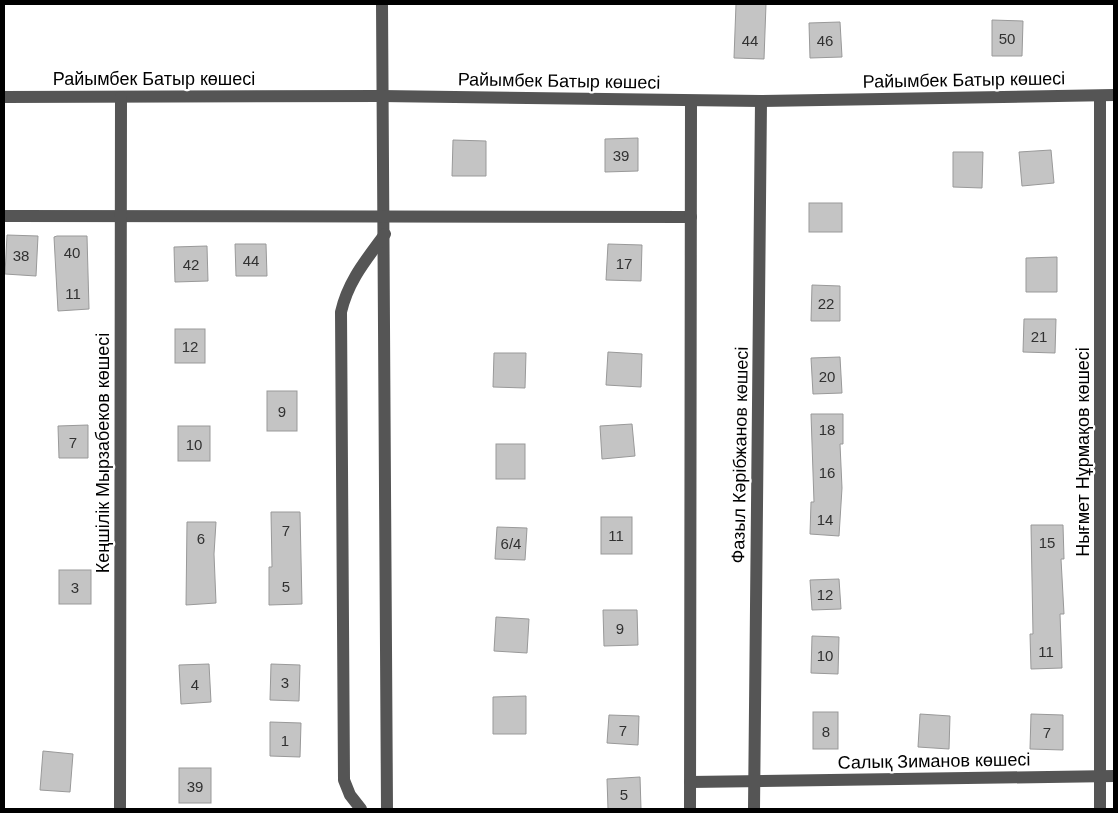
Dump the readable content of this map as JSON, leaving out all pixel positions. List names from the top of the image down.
{
  "streets": {
    "street": [
      "Райымбек Батыр көшесі",
      "Нығмет Нұрмақов көшесі",
      "Кеңшілік Мырзабеков көшесі",
      "Фазыл Кәрібжанов көшесі",
      "Салық Зиманов көшесі"
    ]
  },
  "crossings": [
    ["Райымбек Батыр көшесі", "Нығмет Нұрмақов көшесі"],
    ["Райымбек Батыр көшесі", "Кеңшілік Мырзабеков көшесі"],
    ["Райымбек Батыр көшесі", "Фазыл Кәрібжанов көшесі"],
    ["Нығмет Нұрмақов көшесі", "Салық Зиманов көшесі"],
    ["Фазыл Кәрібжанов көшесі", "Салық Зиманов көшесі"]
  ],
  "house_numbers": [
    "50",
    "44",
    "46",
    "39",
    "40",
    "38",
    "44",
    "17",
    "42",
    "11",
    "22",
    "21",
    "12",
    "20",
    "9",
    "18",
    "7",
    "10",
    "16",
    "14",
    "7",
    "11",
    "6",
    "15",
    "6/4",
    "5",
    "3",
    "12",
    "9",
    "11",
    "10",
    "3",
    "4",
    "7",
    "8",
    "7",
    "1",
    "39",
    "5"
  ]
}
